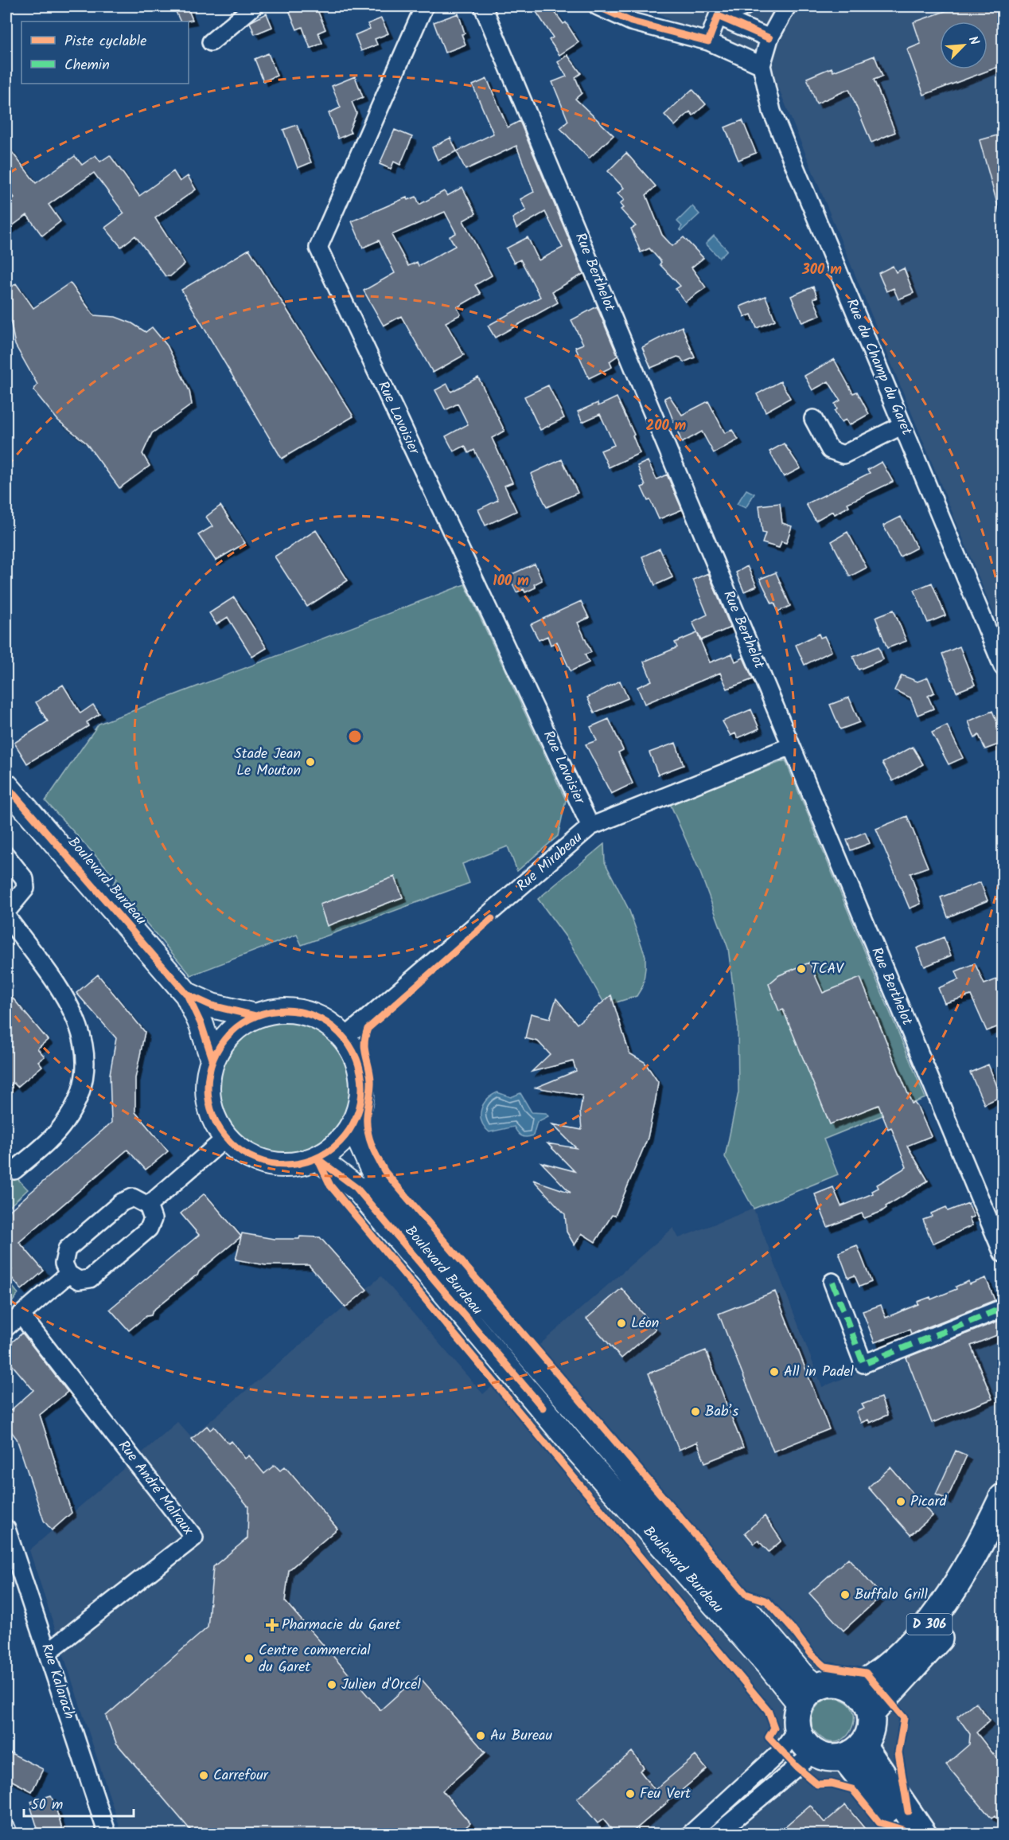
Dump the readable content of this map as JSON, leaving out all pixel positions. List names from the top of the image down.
{
  "streets": {
    "main road": ["Boulevard Burdeau", "D 306"],
    "street": [
      "Rue Berthelot",
      "Rue du Champ du Garet",
      "Rue Lavoisier",
      "Rue Mirabeau",
      "Rue André Malraux",
      "Rue Kalarach"
    ]
  },
  "crossings": [
    ["Rue Berthelot", "Rue Mirabeau"],
    ["Rue Lavoisier", "Rue Mirabeau"],
    ["Rue Mirabeau", "Boulevard Burdeau"],
    ["Boulevard Burdeau", "D 306"],
    ["Rue André Malraux", "Rue Kalarach"]
  ],
  "places": {
    "other": [
      "Stade Jean Le Mouton",
      "TCAV",
      "Léon",
      "All in Padel",
      "Bab’s",
      "Picard",
      "Buffalo Grill",
      "Centre commercial du Garet",
      "Julien d'Orcel",
      "Au Bureau",
      "Carrefour",
      "Feu Vert"
    ],
    "health": ["Pharmacie du Garet"]
  },
  "legend": ["Piste cyclable", "Chemin"],
  "scale_bar": "50 m",
  "north": "top right",
  "rings": ["300 m", "200 m", "100 m"]
}
